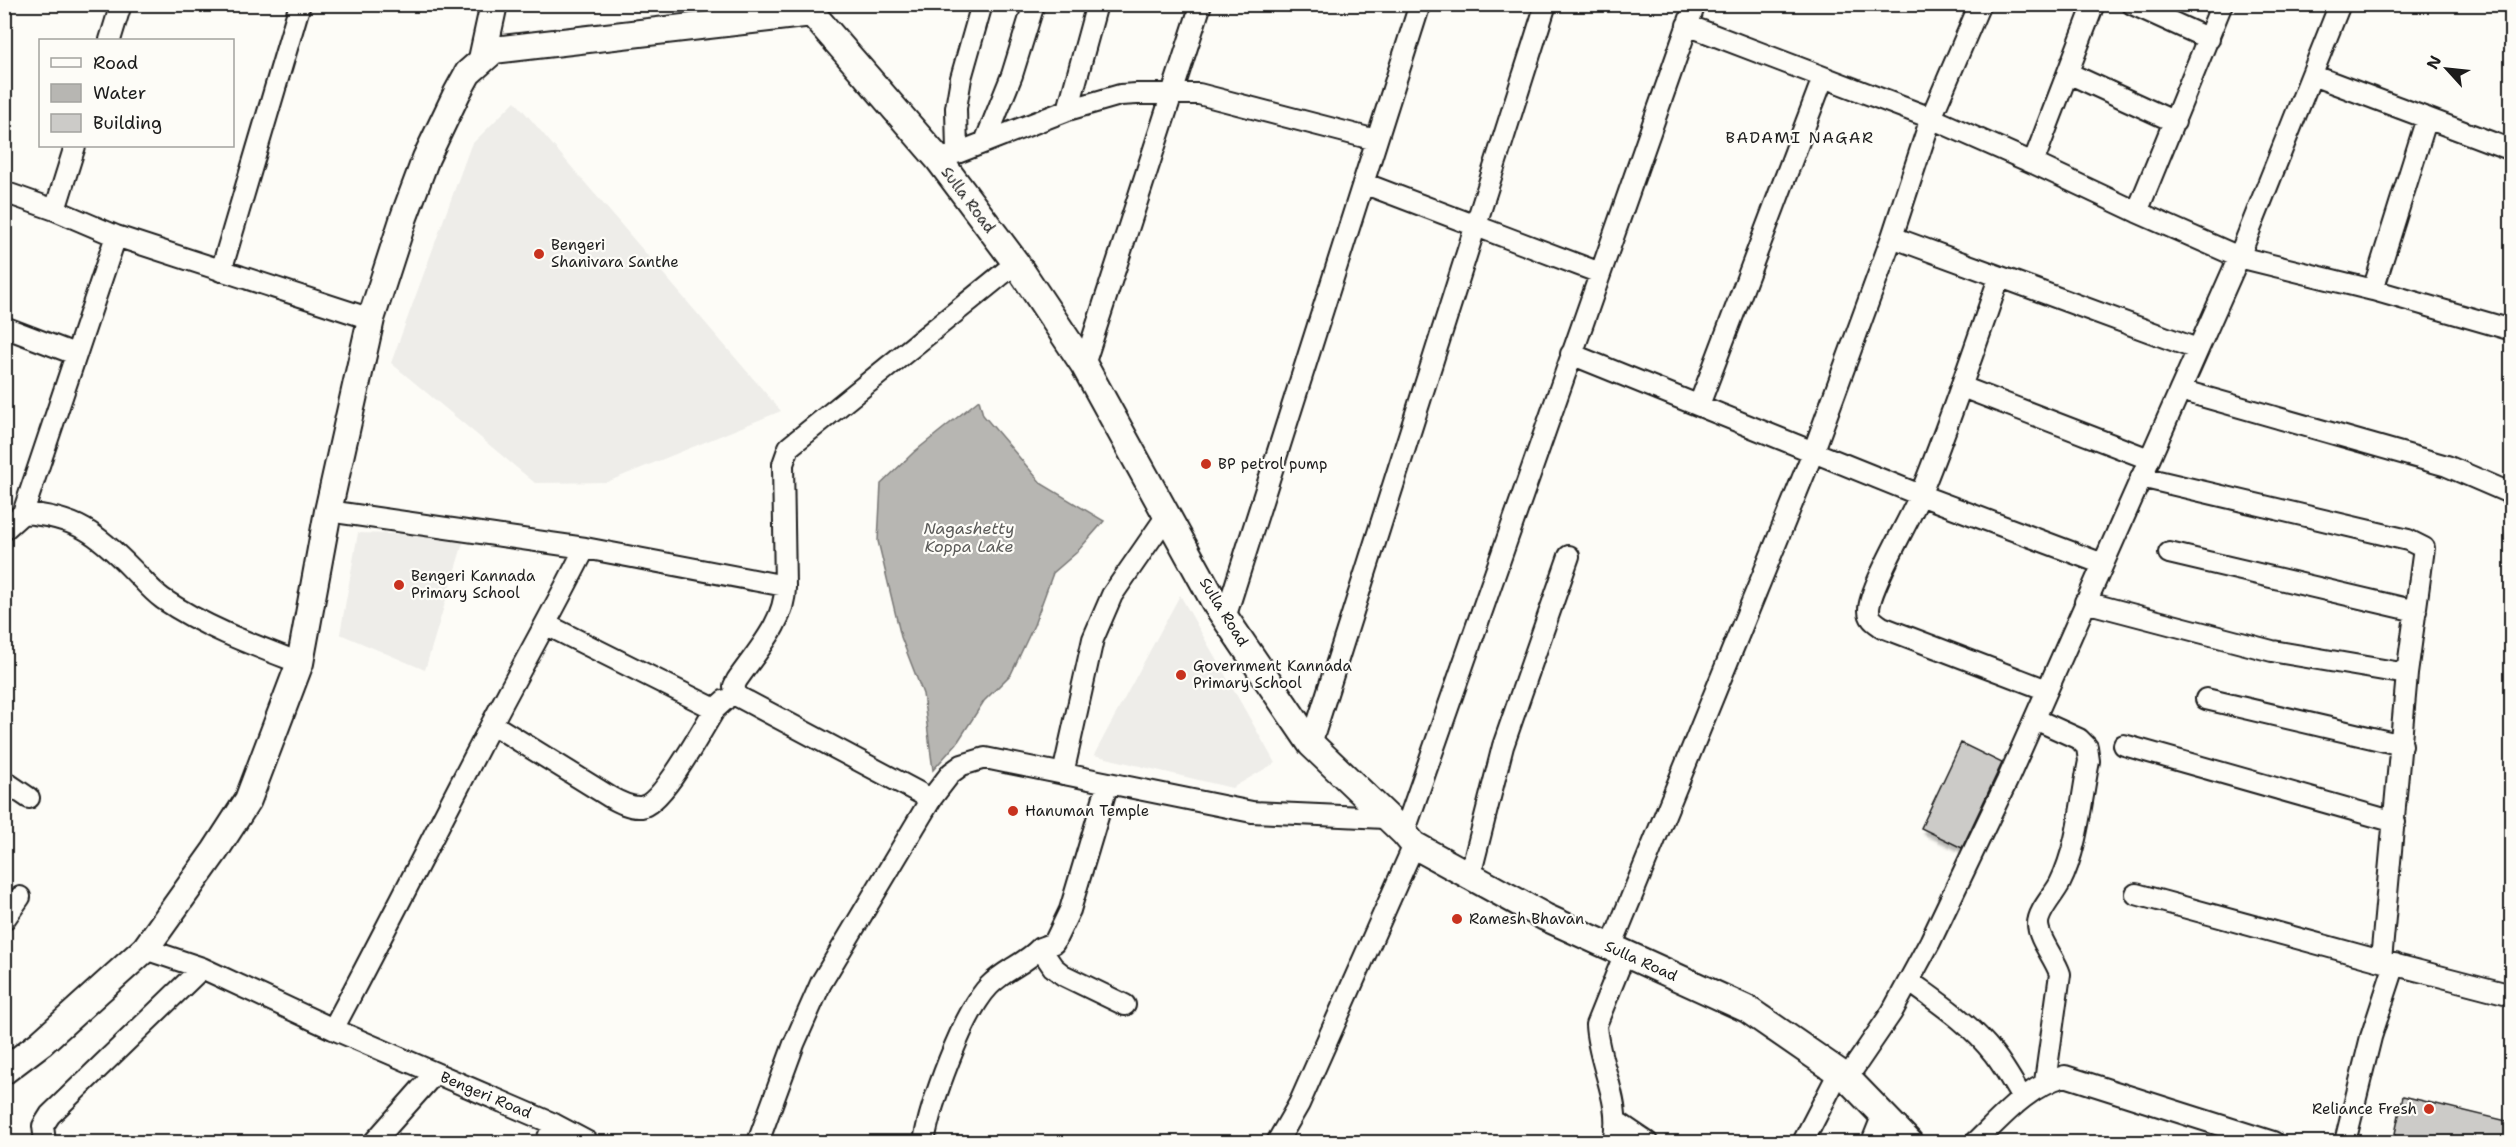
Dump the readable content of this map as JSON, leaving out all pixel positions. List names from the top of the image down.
{
  "streets": {
    "main road": ["Sulla Road"],
    "street": ["Bengeri Road"]
  },
  "districts": ["BADAMI NAGAR"],
  "water": ["Nagashetty Koppa Lake"],
  "places": [
    "Bengeri Shanivara Santhe",
    "BP petrol pump",
    "Bengeri Kannada Primary School",
    "Government Kannada Primary School",
    "Hanuman Temple",
    "Ramesh Bhavan",
    "Reliance Fresh"
  ],
  "legend": ["Road", "Water", "Building"],
  "north": "top left"
}
